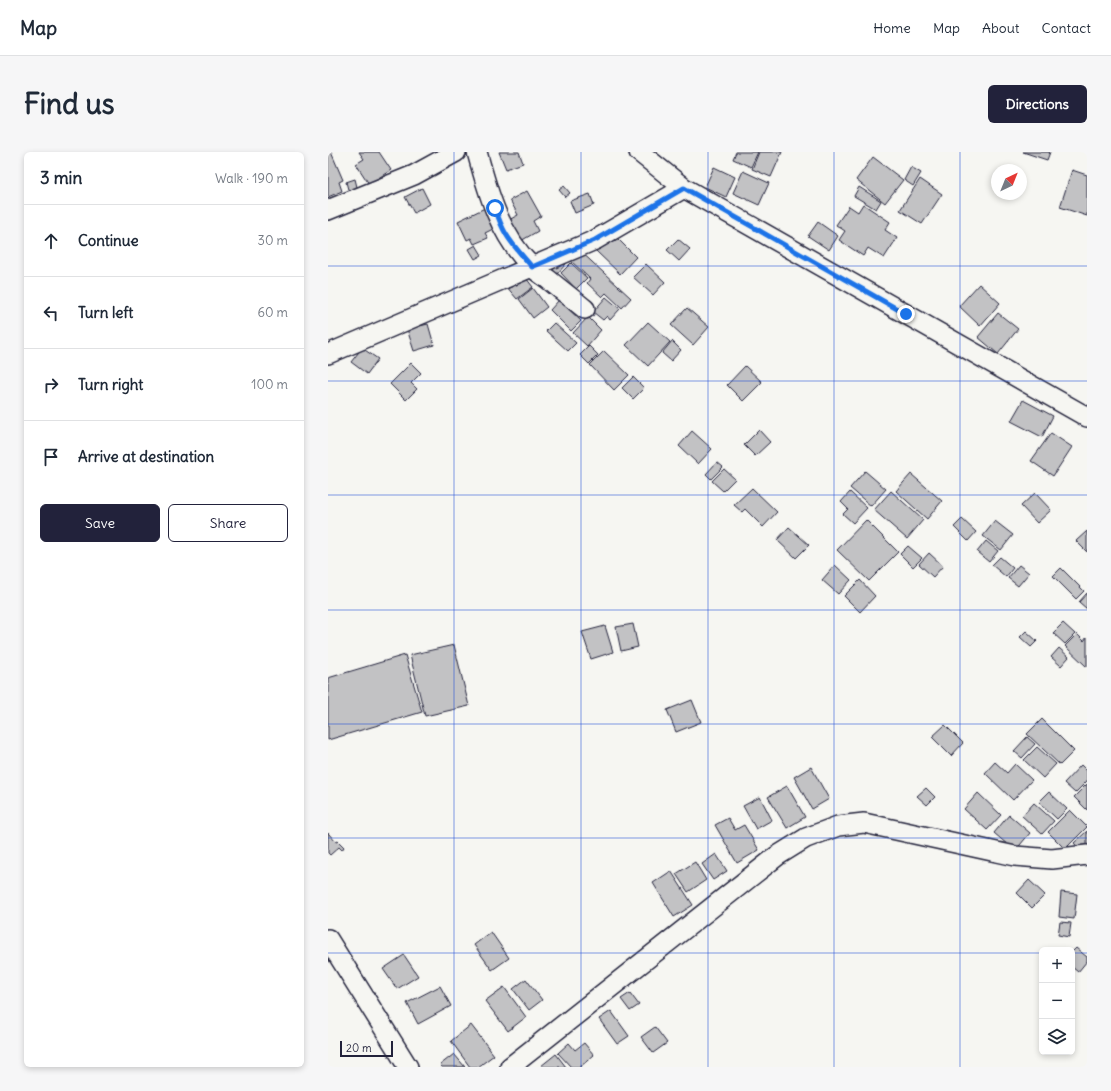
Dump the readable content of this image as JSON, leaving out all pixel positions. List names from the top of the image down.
{
  "scale_bar": "20 m",
  "north": "top right",
  "page": {
    "header": "Map",
    "nav": [
      "Home",
      "Map",
      "About",
      "Contact"
    ],
    "buttons": [
      "Directions",
      ["Save", "Share"]
    ],
    "title": "Find us",
    "heading": ["3 min", "Walk · 190 m"],
    "list": [
      ["Continue", "30 m"],
      ["Turn left", "60 m"],
      ["Turn right", "100 m"],
      "Arrive at destination"
    ],
    "map_buttons": ["+", "−"],
    "scale": "20 m"
  }
}
